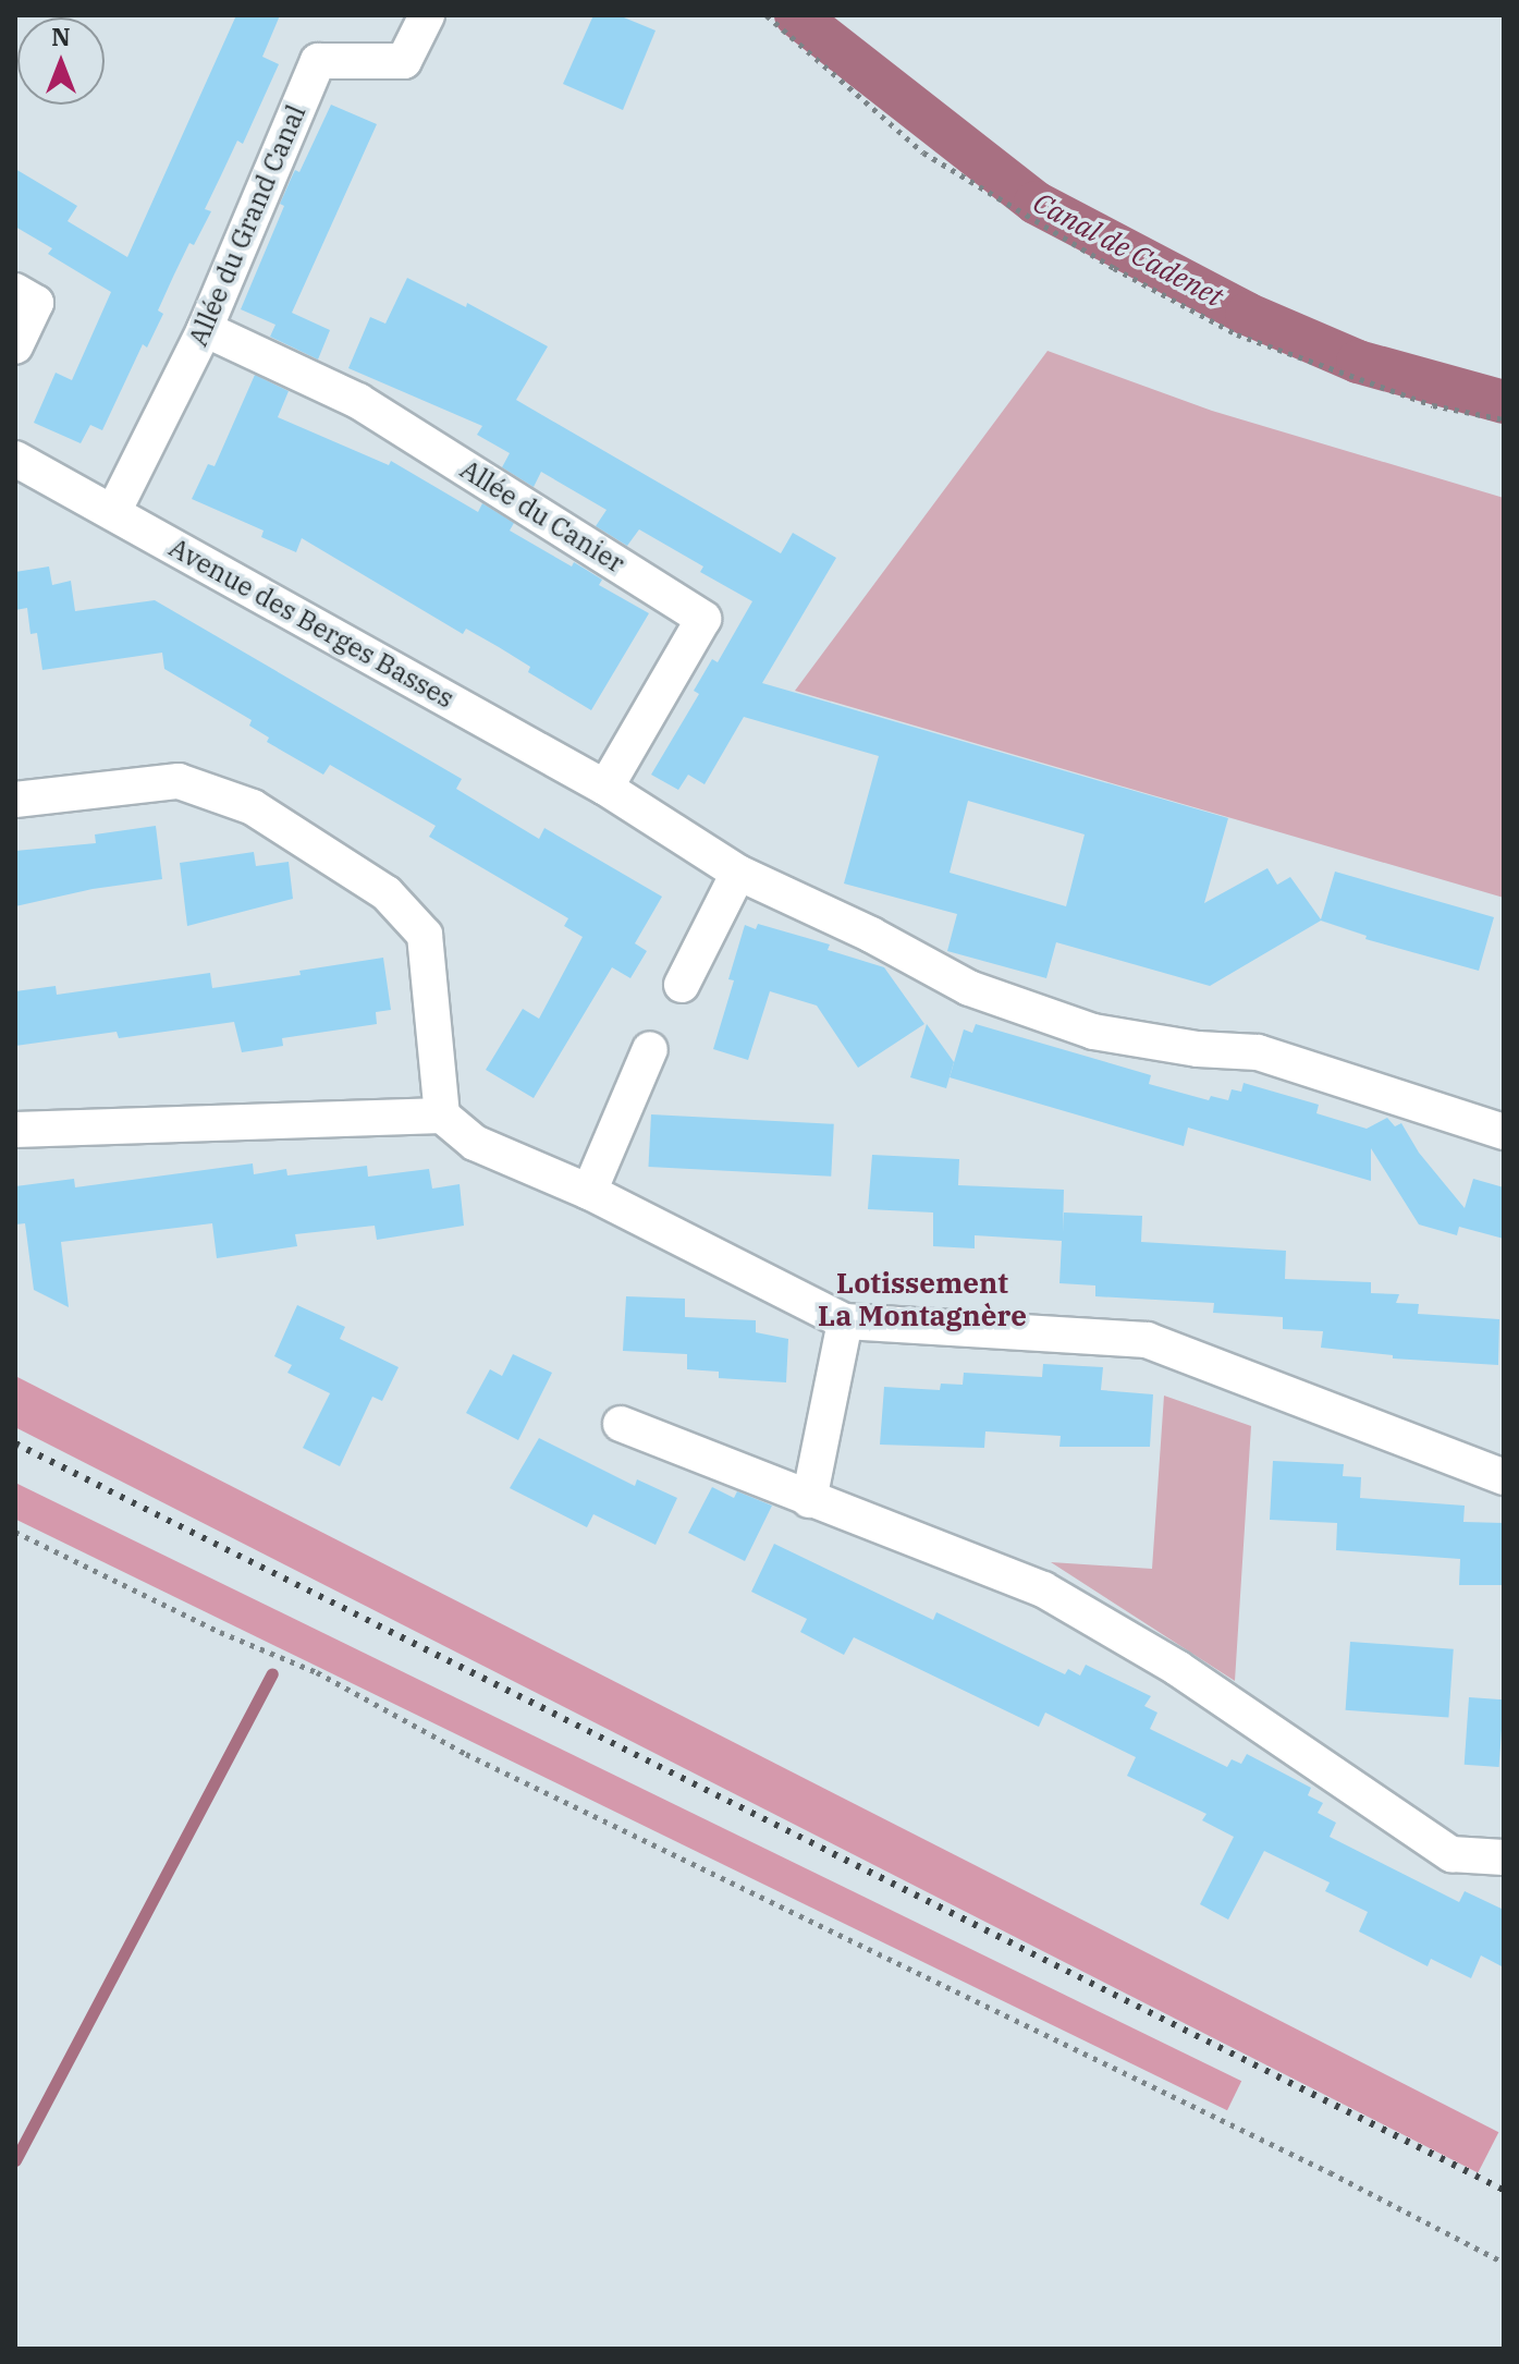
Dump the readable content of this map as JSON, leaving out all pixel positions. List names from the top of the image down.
{
  "streets": {
    "street": ["Allée du Grand Canal", "Allée du Canier", "Avenue des Berges Basses"]
  },
  "crossings": [
    ["Allée du Grand Canal", "Allée du Canier"],
    ["Allée du Grand Canal", "Avenue des Berges Basses"],
    ["Allée du Canier", "Avenue des Berges Basses"]
  ],
  "districts": ["Lotissement La Montagnère"],
  "water": ["Canal de Cadenet"],
  "north": "top"
}
